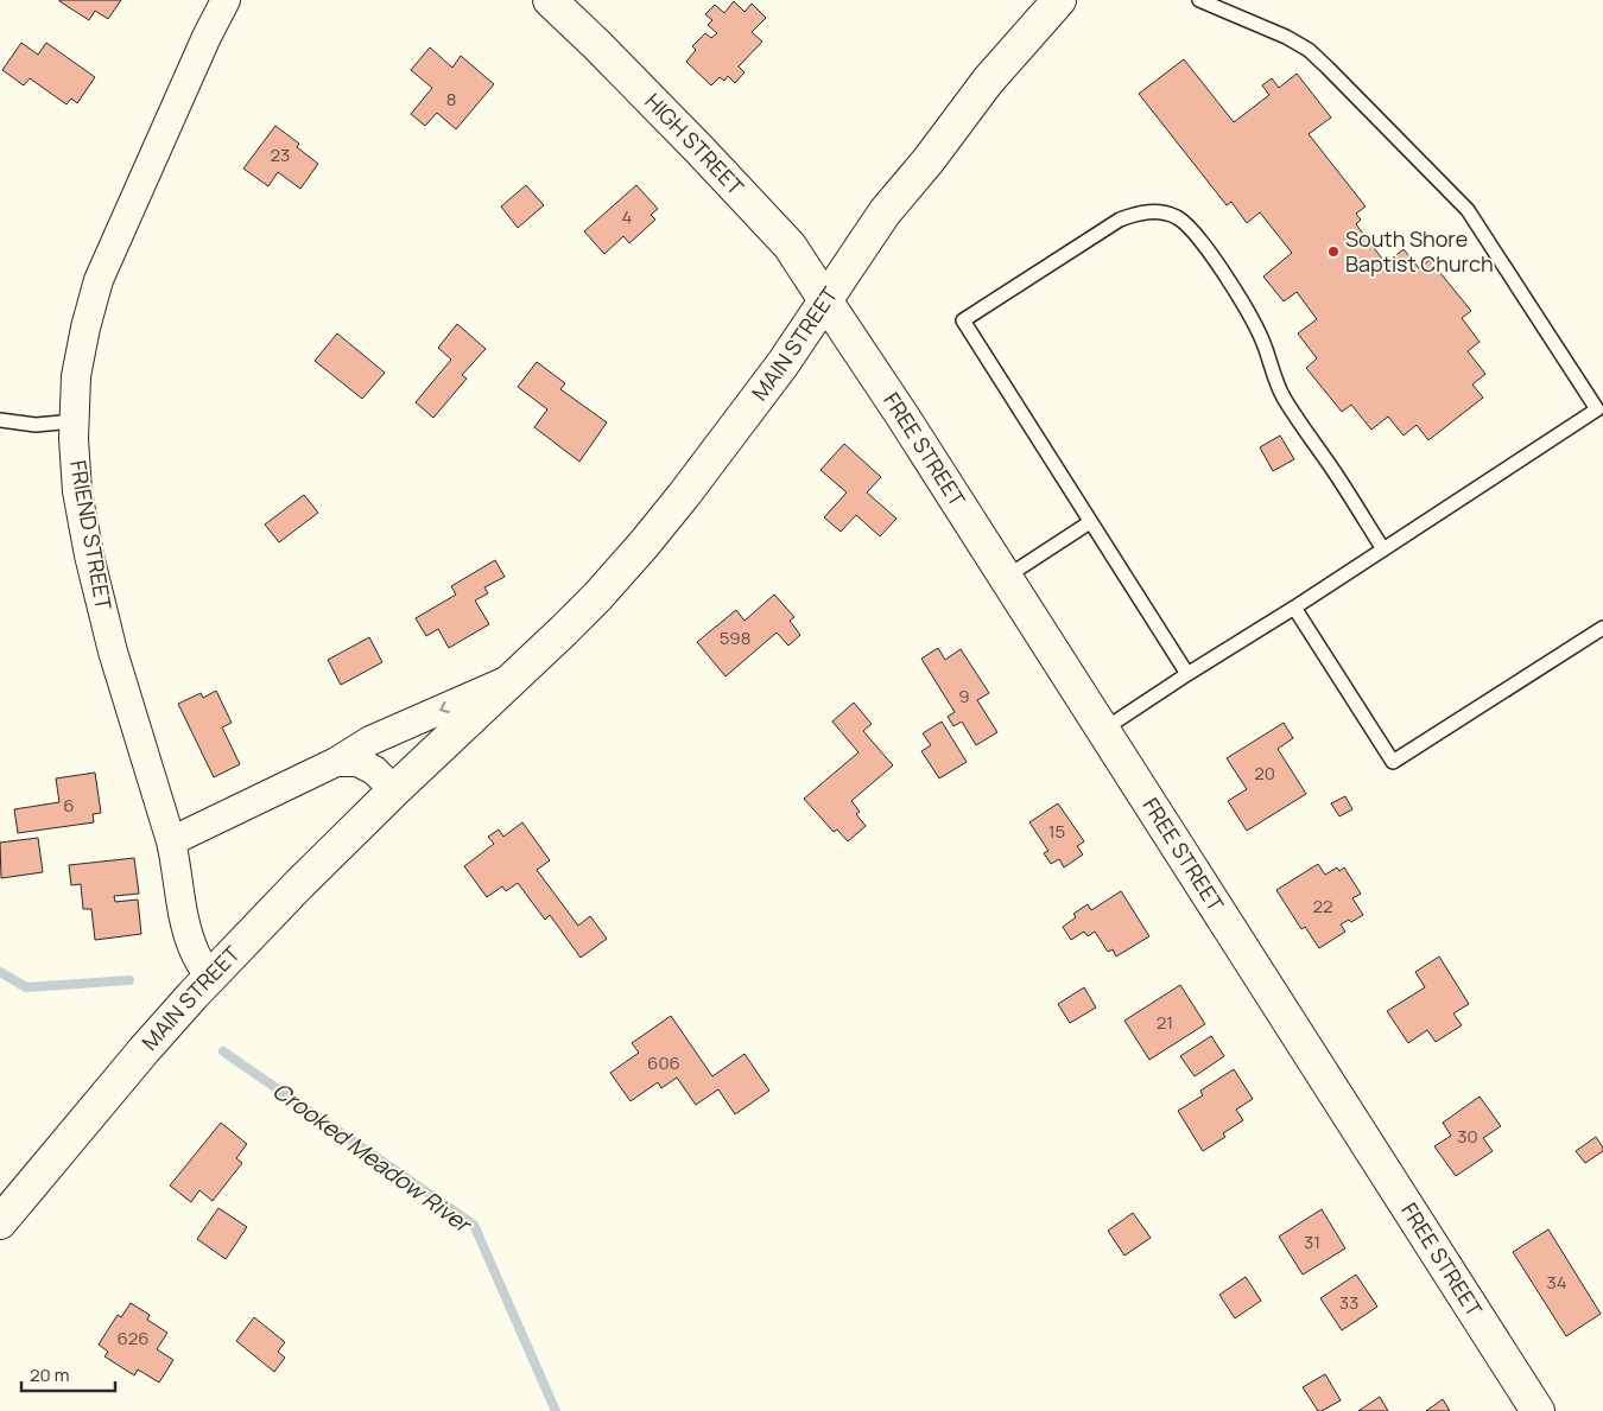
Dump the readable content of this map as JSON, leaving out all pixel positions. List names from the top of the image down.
{
  "streets": {
    "main road": ["HIGH STREET", "MAIN STREET", "FREE STREET"],
    "street": ["FRIEND STREET"]
  },
  "crossings": [
    ["HIGH STREET", "MAIN STREET"],
    ["HIGH STREET", "FREE STREET"],
    ["MAIN STREET", "FREE STREET"],
    ["MAIN STREET", "FRIEND STREET"]
  ],
  "water": ["Crooked Meadow River"],
  "places": ["South Shore Baptist Church"],
  "house_numbers": [
    "8",
    "23",
    "4",
    "598",
    "9",
    "20",
    "6",
    "15",
    "22",
    "21",
    "606",
    "30",
    "31",
    "34",
    "33",
    "626"
  ],
  "scale_bar": "20 m"
}
